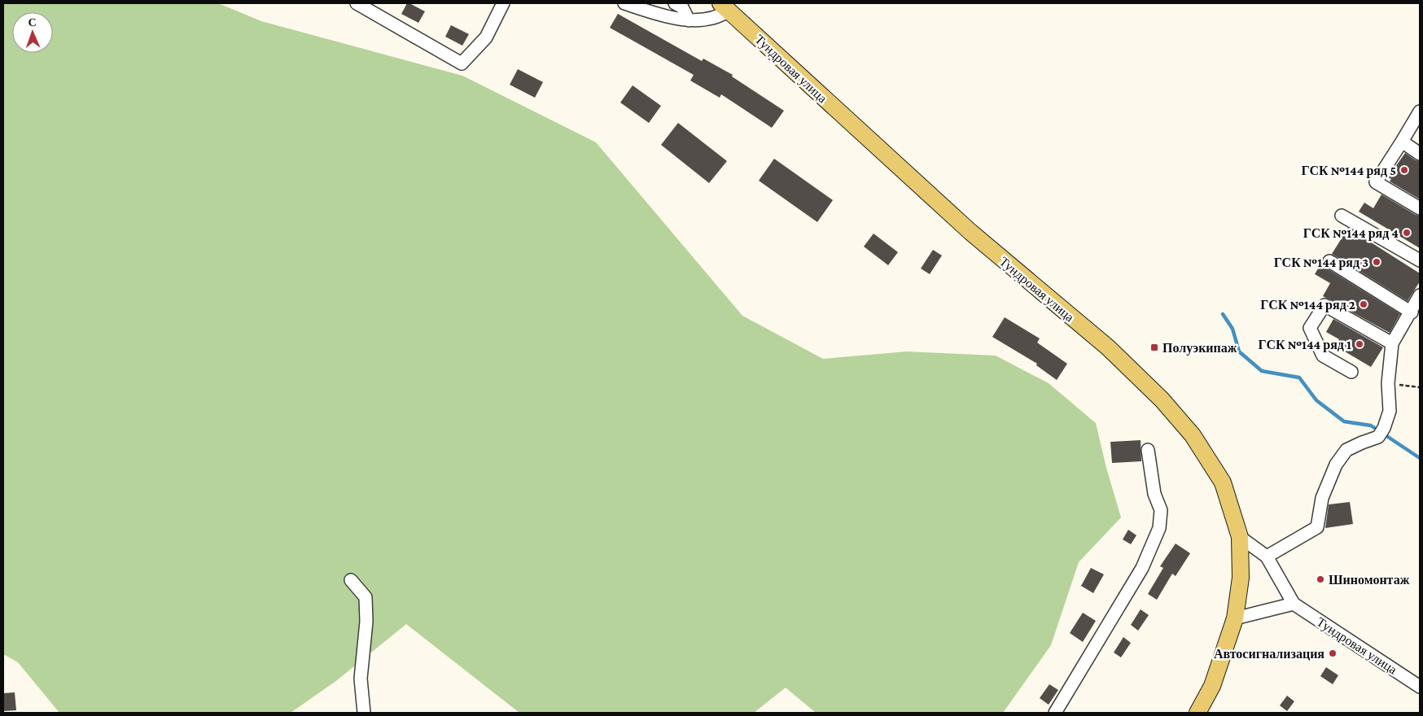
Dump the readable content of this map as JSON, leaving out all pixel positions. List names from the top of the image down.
{
  "streets": {
    "main road": ["Тундровая улица"]
  },
  "places": {
    "other": [
      "ГСК №144 ряд 5",
      "ГСК №144 ряд 4",
      "ГСК №144 ряд 3",
      "ГСК №144 ряд 2",
      "ГСК №144 ряд 1",
      "Шиномонтаж",
      "Автосигнализация"
    ],
    "transit": ["Полуэкипаж"]
  },
  "north": "top"
}
